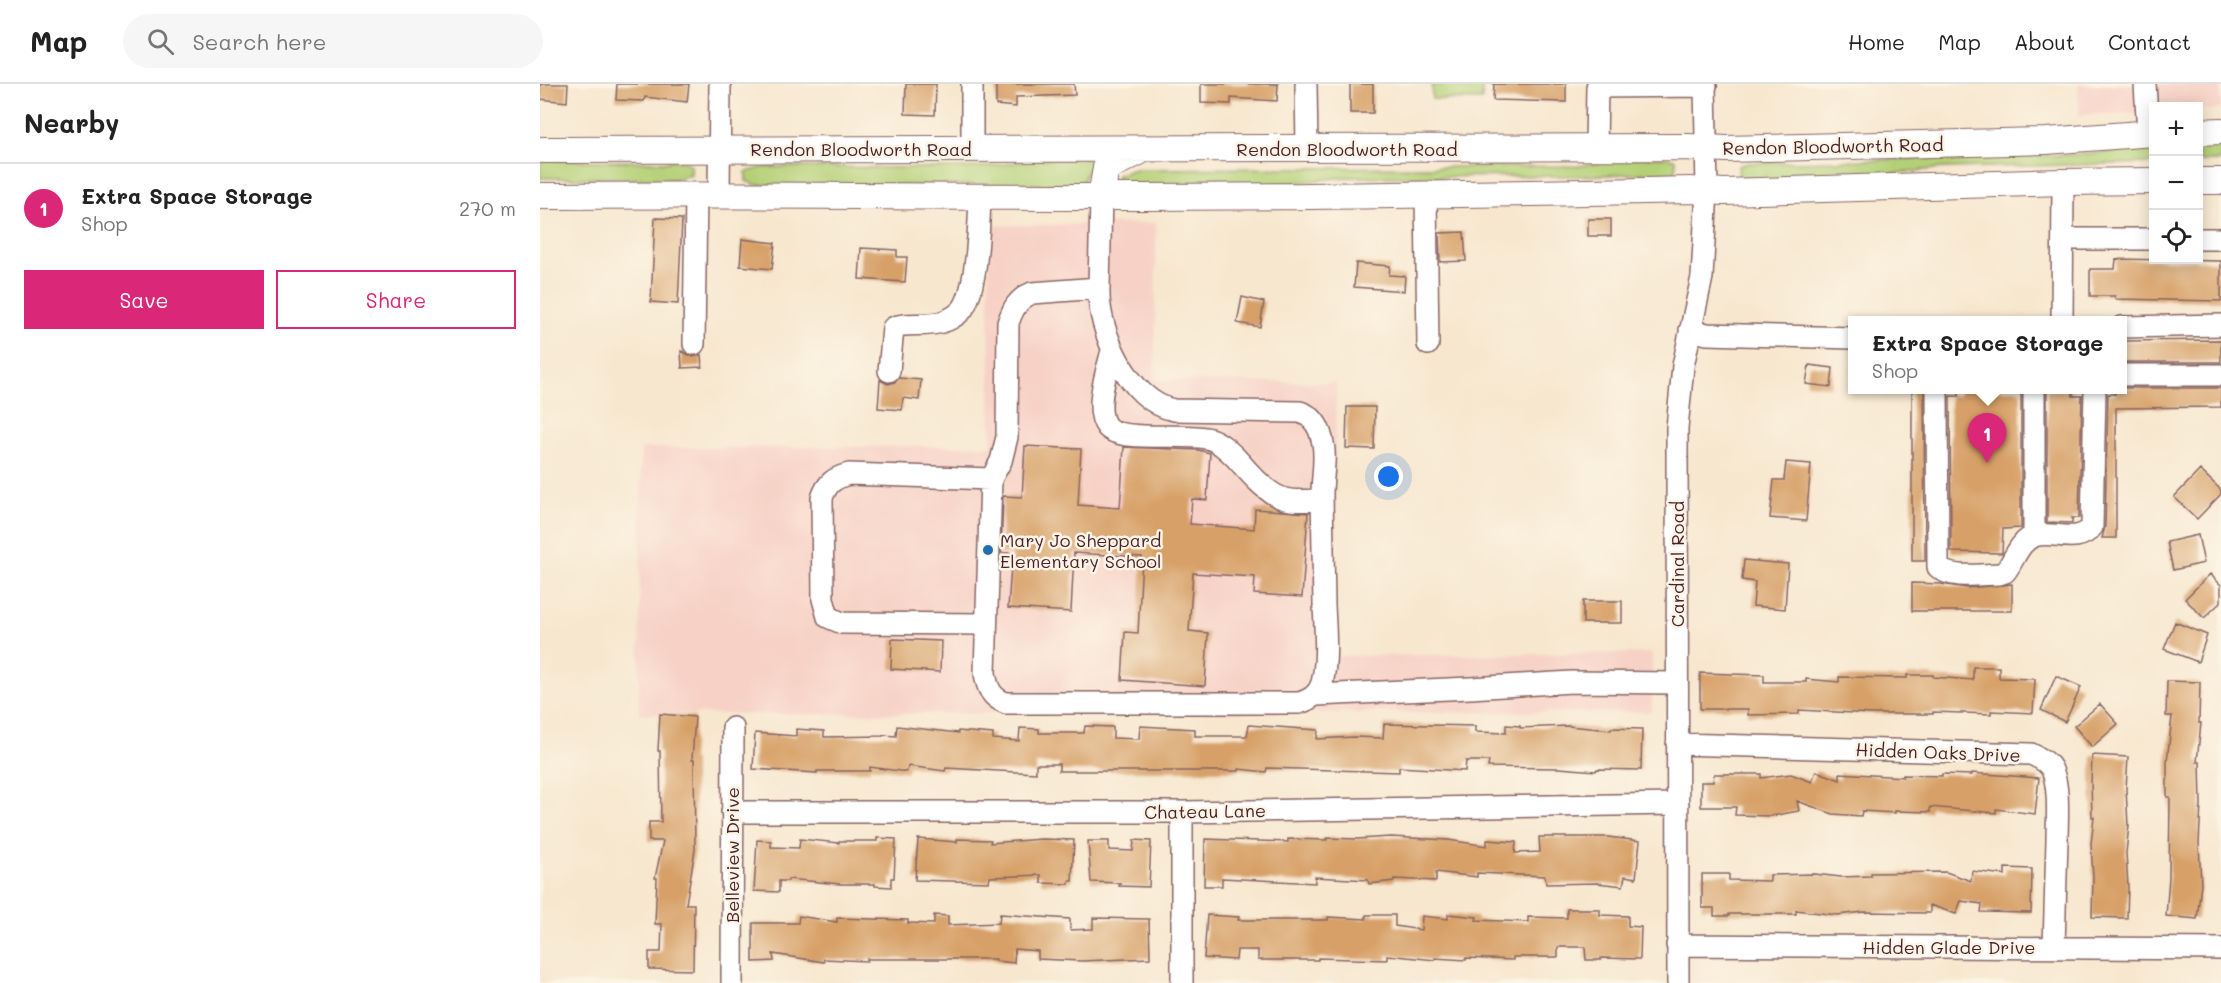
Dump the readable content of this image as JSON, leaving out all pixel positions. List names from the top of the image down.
{
  "streets": {
    "main road": ["Rendon Bloodworth Road"],
    "street": [
      "Cardinal Road",
      "Hidden Oaks Drive",
      "Chateau Lane",
      "Belleview Drive",
      "Hidden Glade Drive"
    ]
  },
  "crossings": [
    ["Rendon Bloodworth Road", "Cardinal Road"],
    ["Cardinal Road", "Hidden Oaks Drive"],
    ["Cardinal Road", "Chateau Lane"],
    ["Cardinal Road", "Hidden Glade Drive"],
    ["Hidden Oaks Drive", "Hidden Glade Drive"],
    ["Chateau Lane", "Belleview Drive"]
  ],
  "places": ["Mary Jo Sheppard Elementary School"],
  "page": {
    "header": "Map",
    "search": "Search here",
    "nav": [
      "Home",
      "Map",
      "About",
      "Contact"
    ],
    "heading": "Nearby",
    "map_buttons": ["+", "−"],
    "list": [
      {
        "mark": "1",
        "name": "Extra Space Storage",
        "note": "Shop",
        "value": "270 m"
      }
    ],
    "buttons": ["Save", "Share"],
    "popup": ["Extra Space Storage", "Shop"],
    "pins": "1"
  }
}
